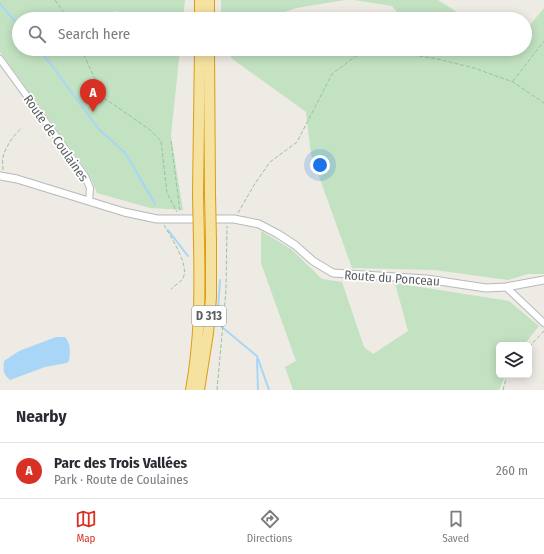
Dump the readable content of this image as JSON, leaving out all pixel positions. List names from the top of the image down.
{
  "streets": {
    "highway": ["D 313"],
    "street": ["Route de Coulaines", "Route du Ponceau"]
  },
  "crossings": [
    ["Route de Coulaines", "Route du Ponceau"]
  ],
  "page": {
    "search": "Search here",
    "pins": "A",
    "heading": "Nearby",
    "list": [
      {
        "mark": "A",
        "name": "Parc des Trois Vallées",
        "note": "Park · Route de Coulaines",
        "value": "260 m"
      }
    ],
    "nav": ["Map", "Directions", "Saved"]
  }
}
